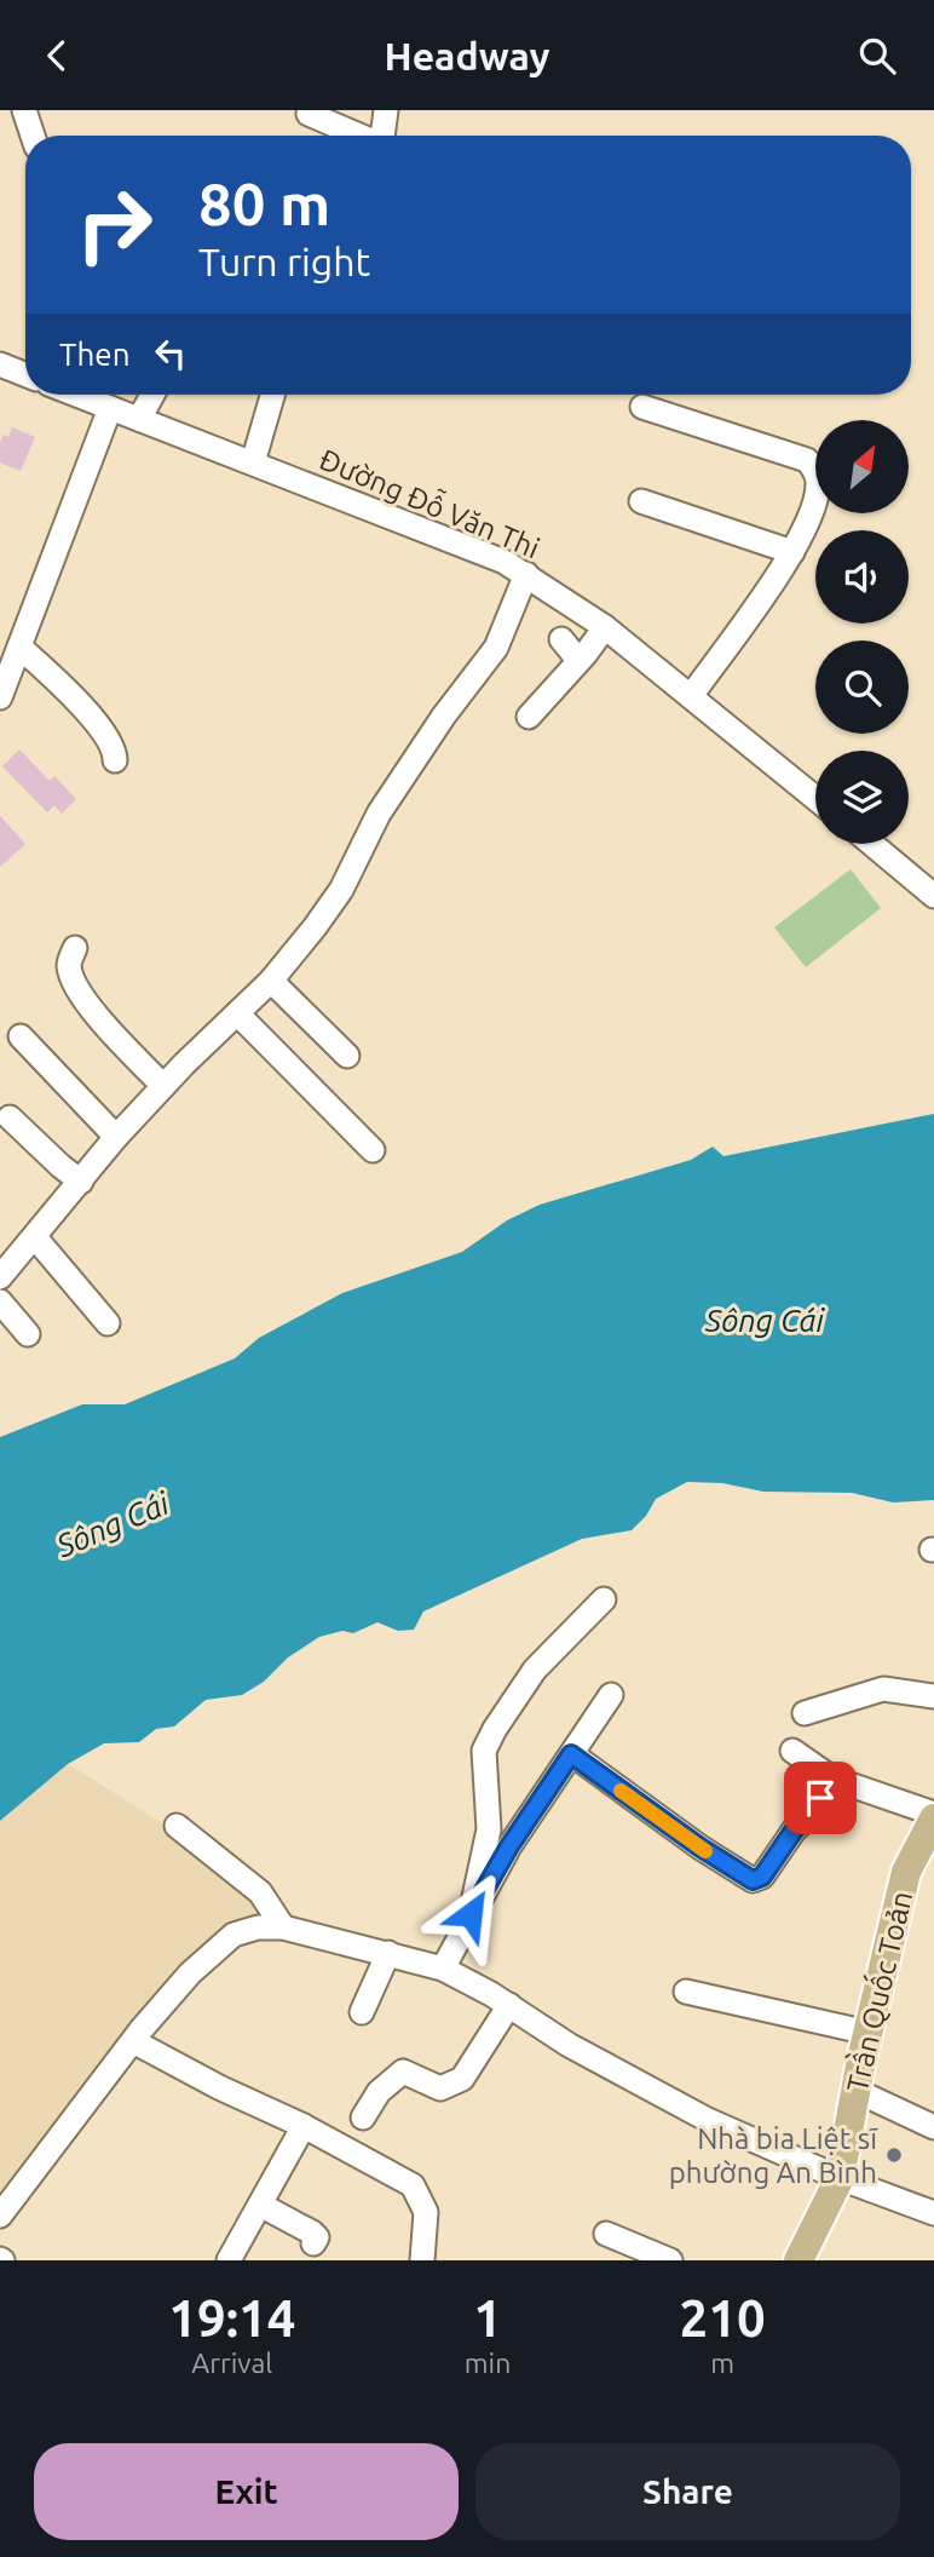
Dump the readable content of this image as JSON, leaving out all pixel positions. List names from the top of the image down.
{
  "streets": {
    "main road": ["Trần Quốc Toản"],
    "street": ["Đường Đỗ Văn Thi"]
  },
  "water": ["Sông Cái"],
  "places": ["Nhà bia Liệt sĩ phường An Bình"],
  "north": "top right",
  "page": {
    "header": "Headway",
    "turn": ["80 m", "Turn right"],
    "then": "Then",
    "eta": [
      "19:14",
      "Arrival",
      "1",
      "min",
      "210",
      "m"
    ],
    "buttons": ["Exit", "Share"]
  }
}
